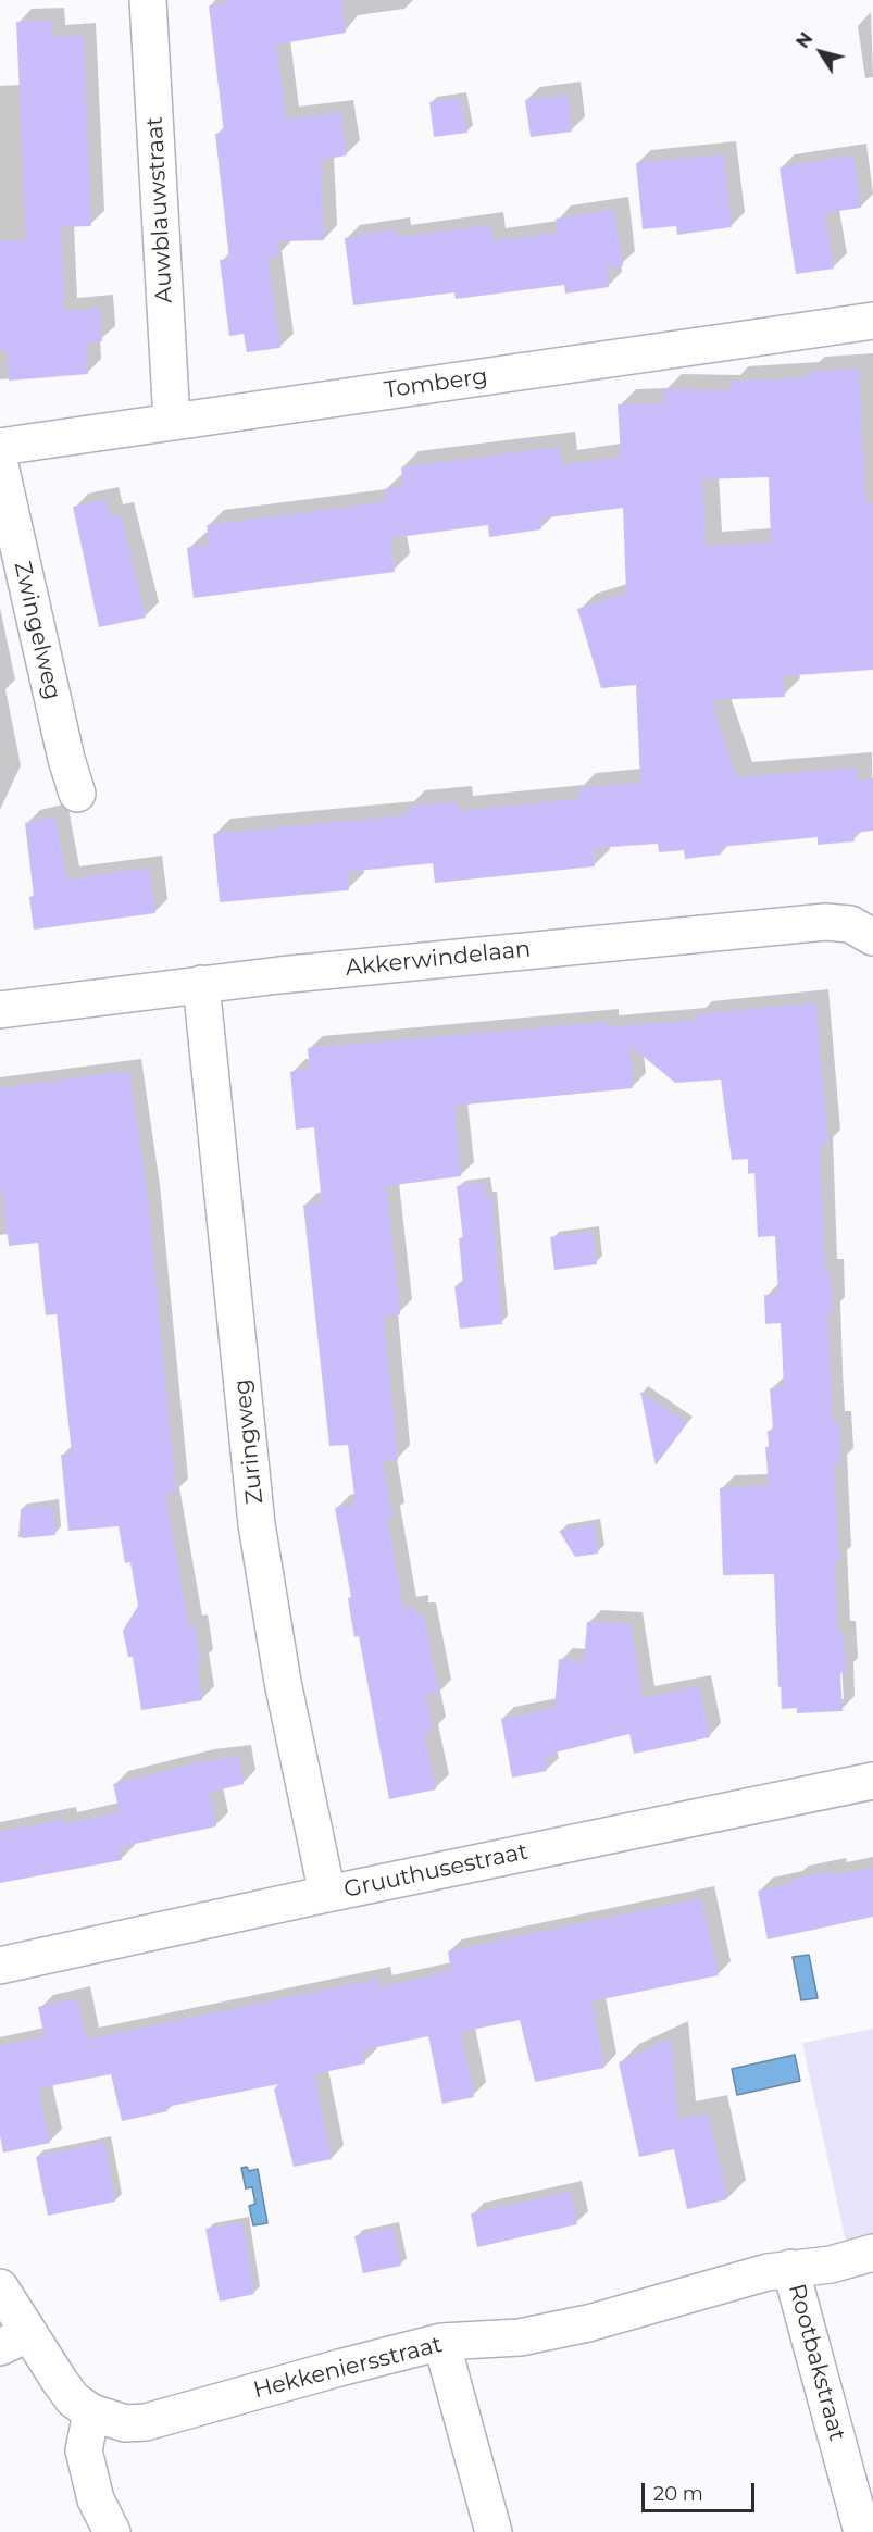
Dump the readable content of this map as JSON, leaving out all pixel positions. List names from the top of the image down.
{
  "streets": {
    "street": [
      "Auwblauwstraat",
      "Tomberg",
      "Zwingelweg",
      "Akkerwindelaan",
      "Zuringweg",
      "Gruuthusestraat",
      "Rootbakstraat",
      "Hekkeniersstraat"
    ]
  },
  "crossings": [
    ["Auwblauwstraat", "Tomberg"],
    ["Akkerwindelaan", "Zuringweg"],
    ["Zuringweg", "Gruuthusestraat"],
    ["Rootbakstraat", "Hekkeniersstraat"]
  ],
  "scale_bar": "20 m",
  "north": "top left"
}
